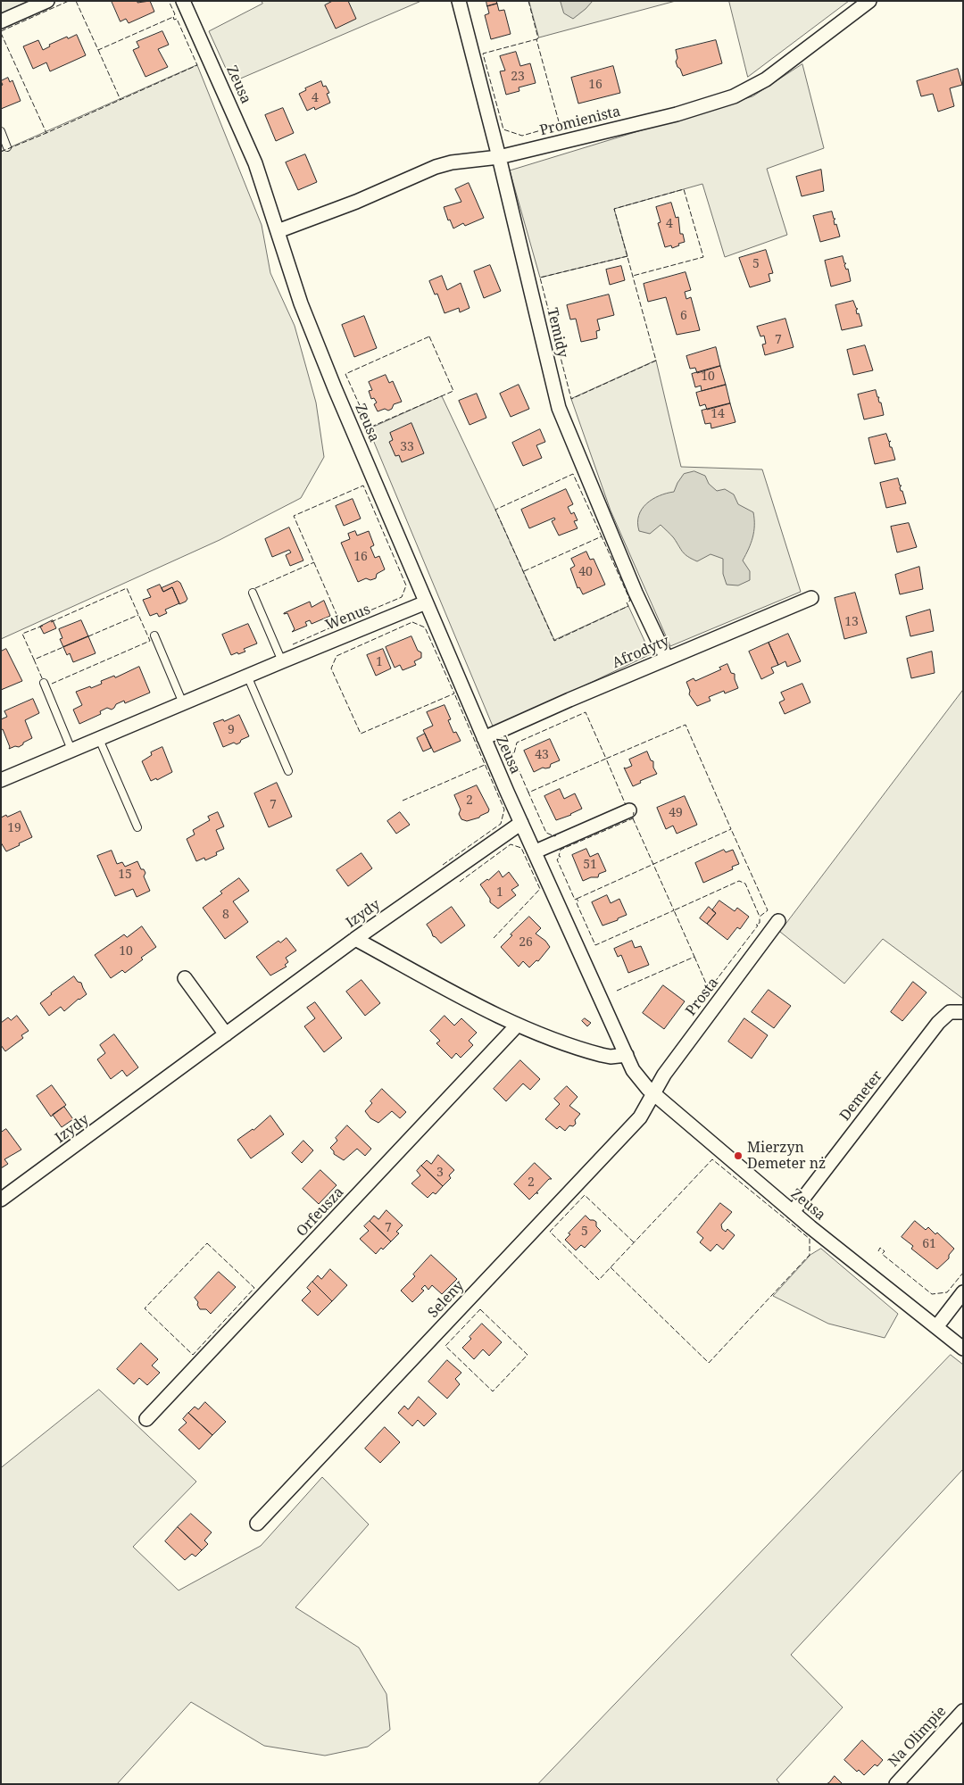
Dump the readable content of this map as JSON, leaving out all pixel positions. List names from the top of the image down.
{
  "streets": {
    "street": [
      "Zeusa",
      "Promienista",
      "Temidy",
      "Wenus",
      "Afrodyty",
      "Izydy",
      "Prosta",
      "Demeter",
      "Orfeusza",
      "Seleny",
      "Na Olimpie"
    ]
  },
  "crossings": [
    ["Zeusa", "Promienista"],
    ["Zeusa", "Wenus"],
    ["Zeusa", "Afrodyty"],
    ["Zeusa", "Izydy"],
    ["Zeusa", "Prosta"],
    ["Zeusa", "Demeter"],
    ["Zeusa", "Seleny"],
    ["Promienista", "Temidy"],
    ["Temidy", "Afrodyty"],
    ["Prosta", "Seleny"]
  ],
  "places": ["Mierzyn Demeter nż"],
  "house_numbers": [
    "23",
    "16",
    "4",
    "4",
    "5",
    "6",
    "7",
    "10",
    "14",
    "33",
    "16",
    "40",
    "13",
    "1",
    "9",
    "43",
    "2",
    "7",
    "49",
    "19",
    "51",
    "15",
    "1",
    "8",
    "26",
    "10",
    "3",
    "2",
    "7",
    "5",
    "61"
  ]
}
